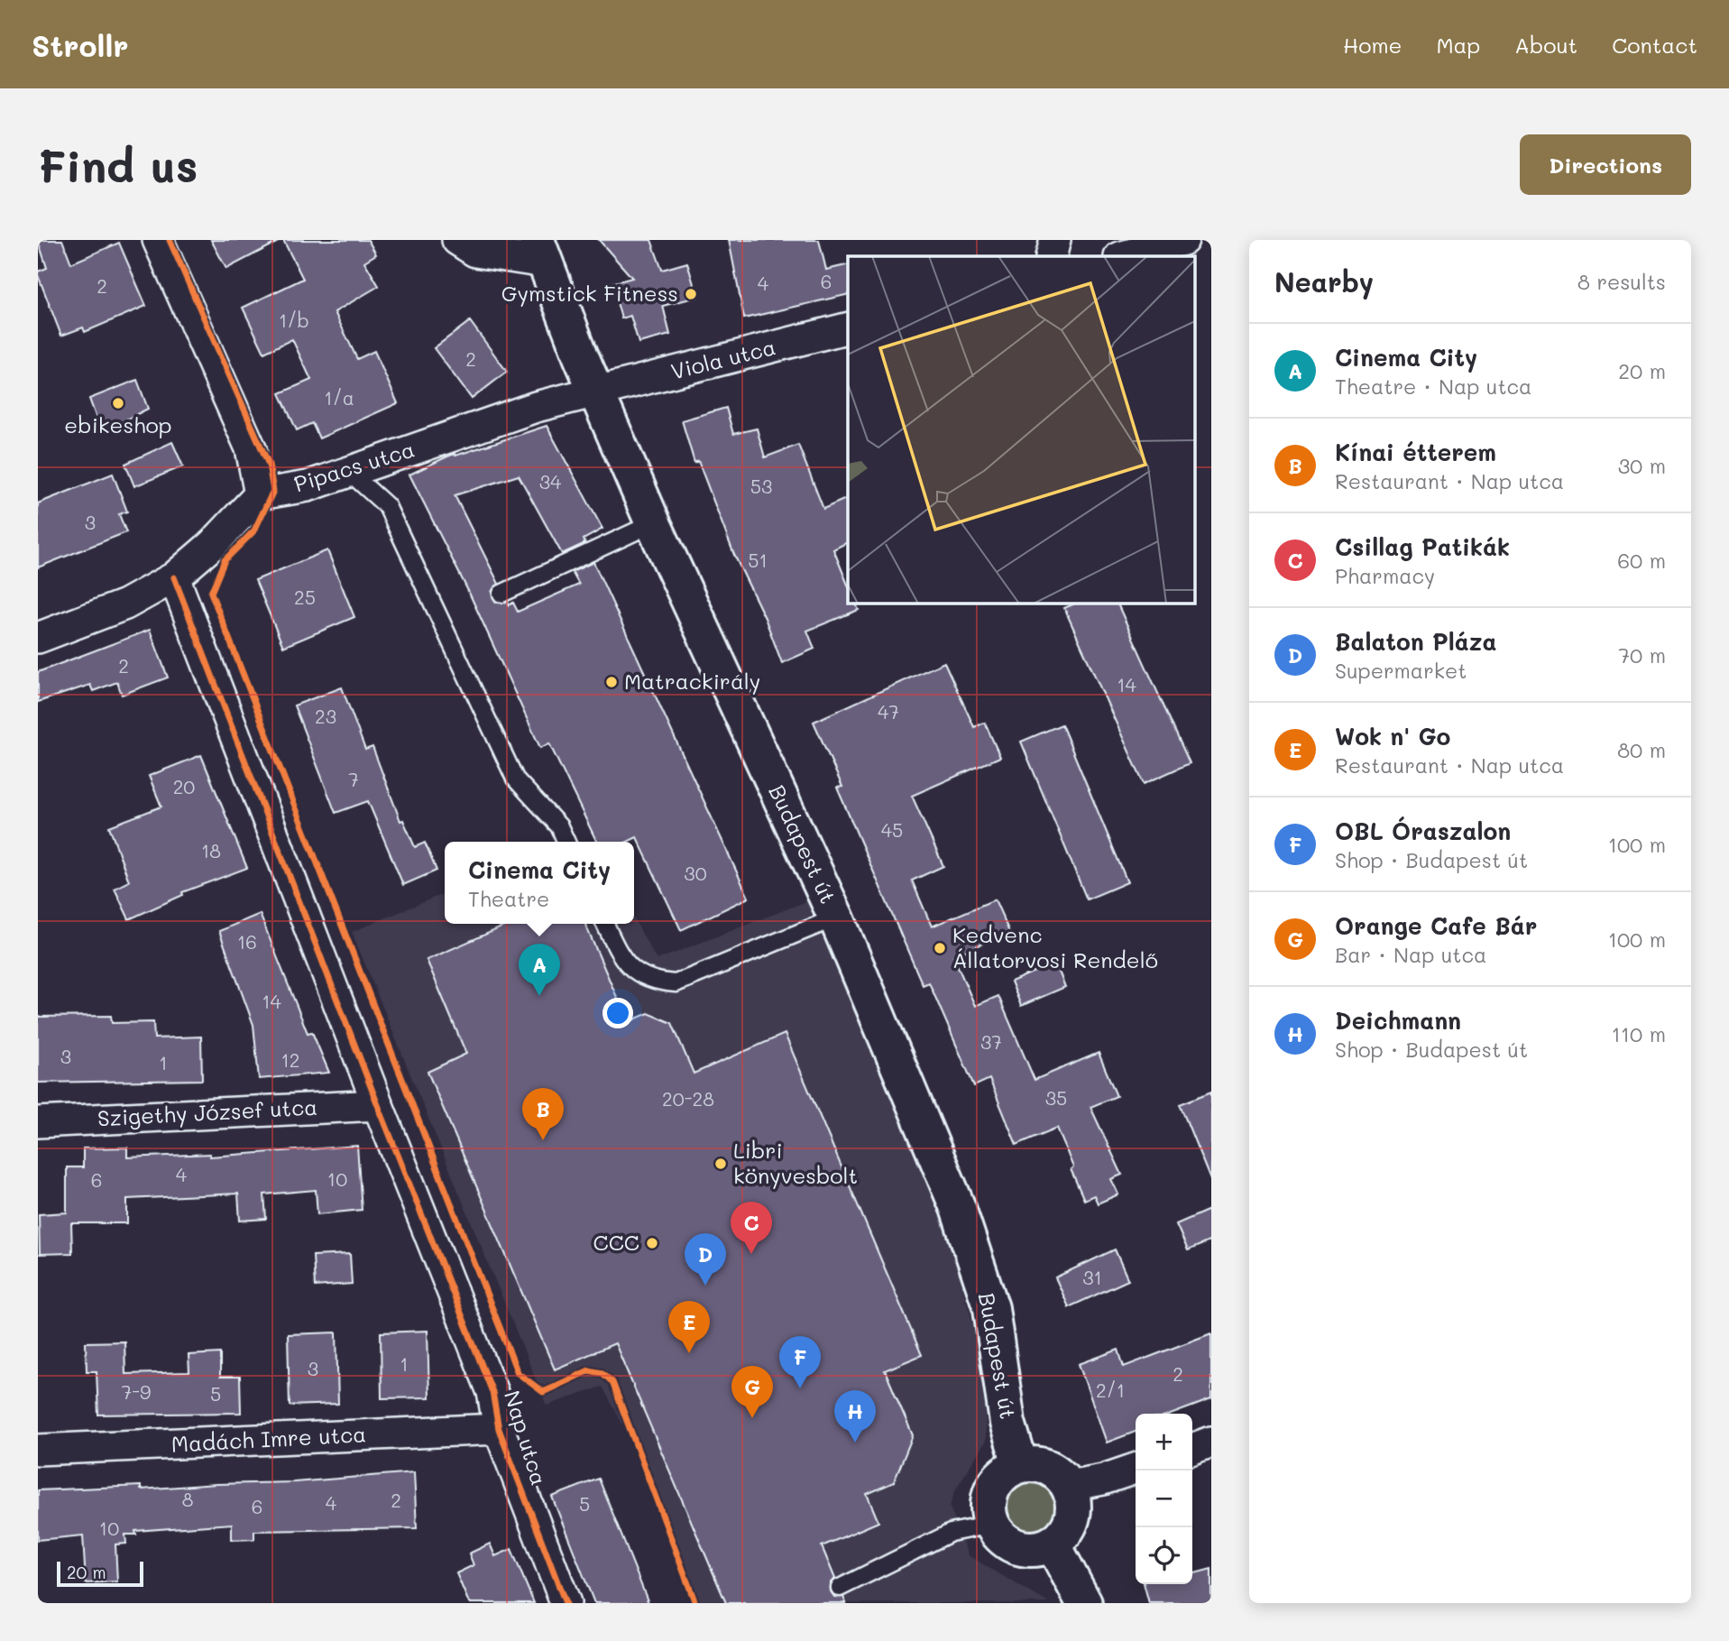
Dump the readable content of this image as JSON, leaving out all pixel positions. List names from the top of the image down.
{
  "streets": {
    "main road": ["Budapest út"],
    "street": [
      "Viola utca",
      "Pipacs utca",
      "Szigethy József utca",
      "Nap utca",
      "Madách Imre utca"
    ]
  },
  "crossings": [
    ["Viola utca", "Pipacs utca"],
    ["Viola utca", "Budapest út"],
    ["Pipacs utca", "Budapest út"],
    ["Szigethy József utca", "Nap utca"],
    ["Nap utca", "Madách Imre utca"]
  ],
  "places": [
    "Gymstick Fitness",
    "ebikeshop",
    "Matrackirály",
    "Kedvenc Állatorvosi Rendelő",
    "Libri könyvesbolt",
    "CCC"
  ],
  "house_numbers": [
    "6",
    "4",
    "2",
    "1/b",
    "2",
    "1/a",
    "34",
    "53",
    "3",
    "51",
    "25",
    "2",
    "14",
    "47",
    "23",
    "7",
    "20",
    "45",
    "18",
    "30",
    "16",
    "14",
    "37",
    "3",
    "12",
    "1",
    "35",
    "20-28",
    "4",
    "10",
    "6",
    "31",
    "1",
    "3",
    "2",
    "2/1",
    "7-9",
    "5",
    "8",
    "2",
    "4",
    "5",
    "6",
    "10"
  ],
  "scale_bar": "20 m",
  "page": {
    "header": "Strollr",
    "nav": [
      "Home",
      "Map",
      "About",
      "Contact"
    ],
    "buttons": "Directions",
    "title": "Find us",
    "heading": ["Nearby", "8 results"],
    "list": [
      {
        "mark": "A",
        "name": "Cinema City",
        "note": "Theatre · Nap utca",
        "value": "20 m"
      },
      {
        "mark": "B",
        "name": "Kínai étterem",
        "note": "Restaurant · Nap utca",
        "value": "30 m"
      },
      {
        "mark": "C",
        "name": "Csillag Patikák",
        "note": "Pharmacy",
        "value": "60 m"
      },
      {
        "mark": "D",
        "name": "Balaton Pláza",
        "note": "Supermarket",
        "value": "70 m"
      },
      {
        "mark": "E",
        "name": "Wok n' Go",
        "note": "Restaurant · Nap utca",
        "value": "80 m"
      },
      {
        "mark": "F",
        "name": "OBL Óraszalon",
        "note": "Shop · Budapest út",
        "value": "100 m"
      },
      {
        "mark": "G",
        "name": "Orange Cafe Bár",
        "note": "Bar · Nap utca",
        "value": "100 m"
      },
      {
        "mark": "H",
        "name": "Deichmann",
        "note": "Shop · Budapest út",
        "value": "110 m"
      }
    ],
    "popup": ["Cinema City", "Theatre"],
    "pins": [
      "A",
      "B",
      "C",
      "D",
      "E",
      "F",
      "G",
      "H"
    ],
    "map_buttons": ["+", "−"],
    "scale": "20 m"
  }
}
